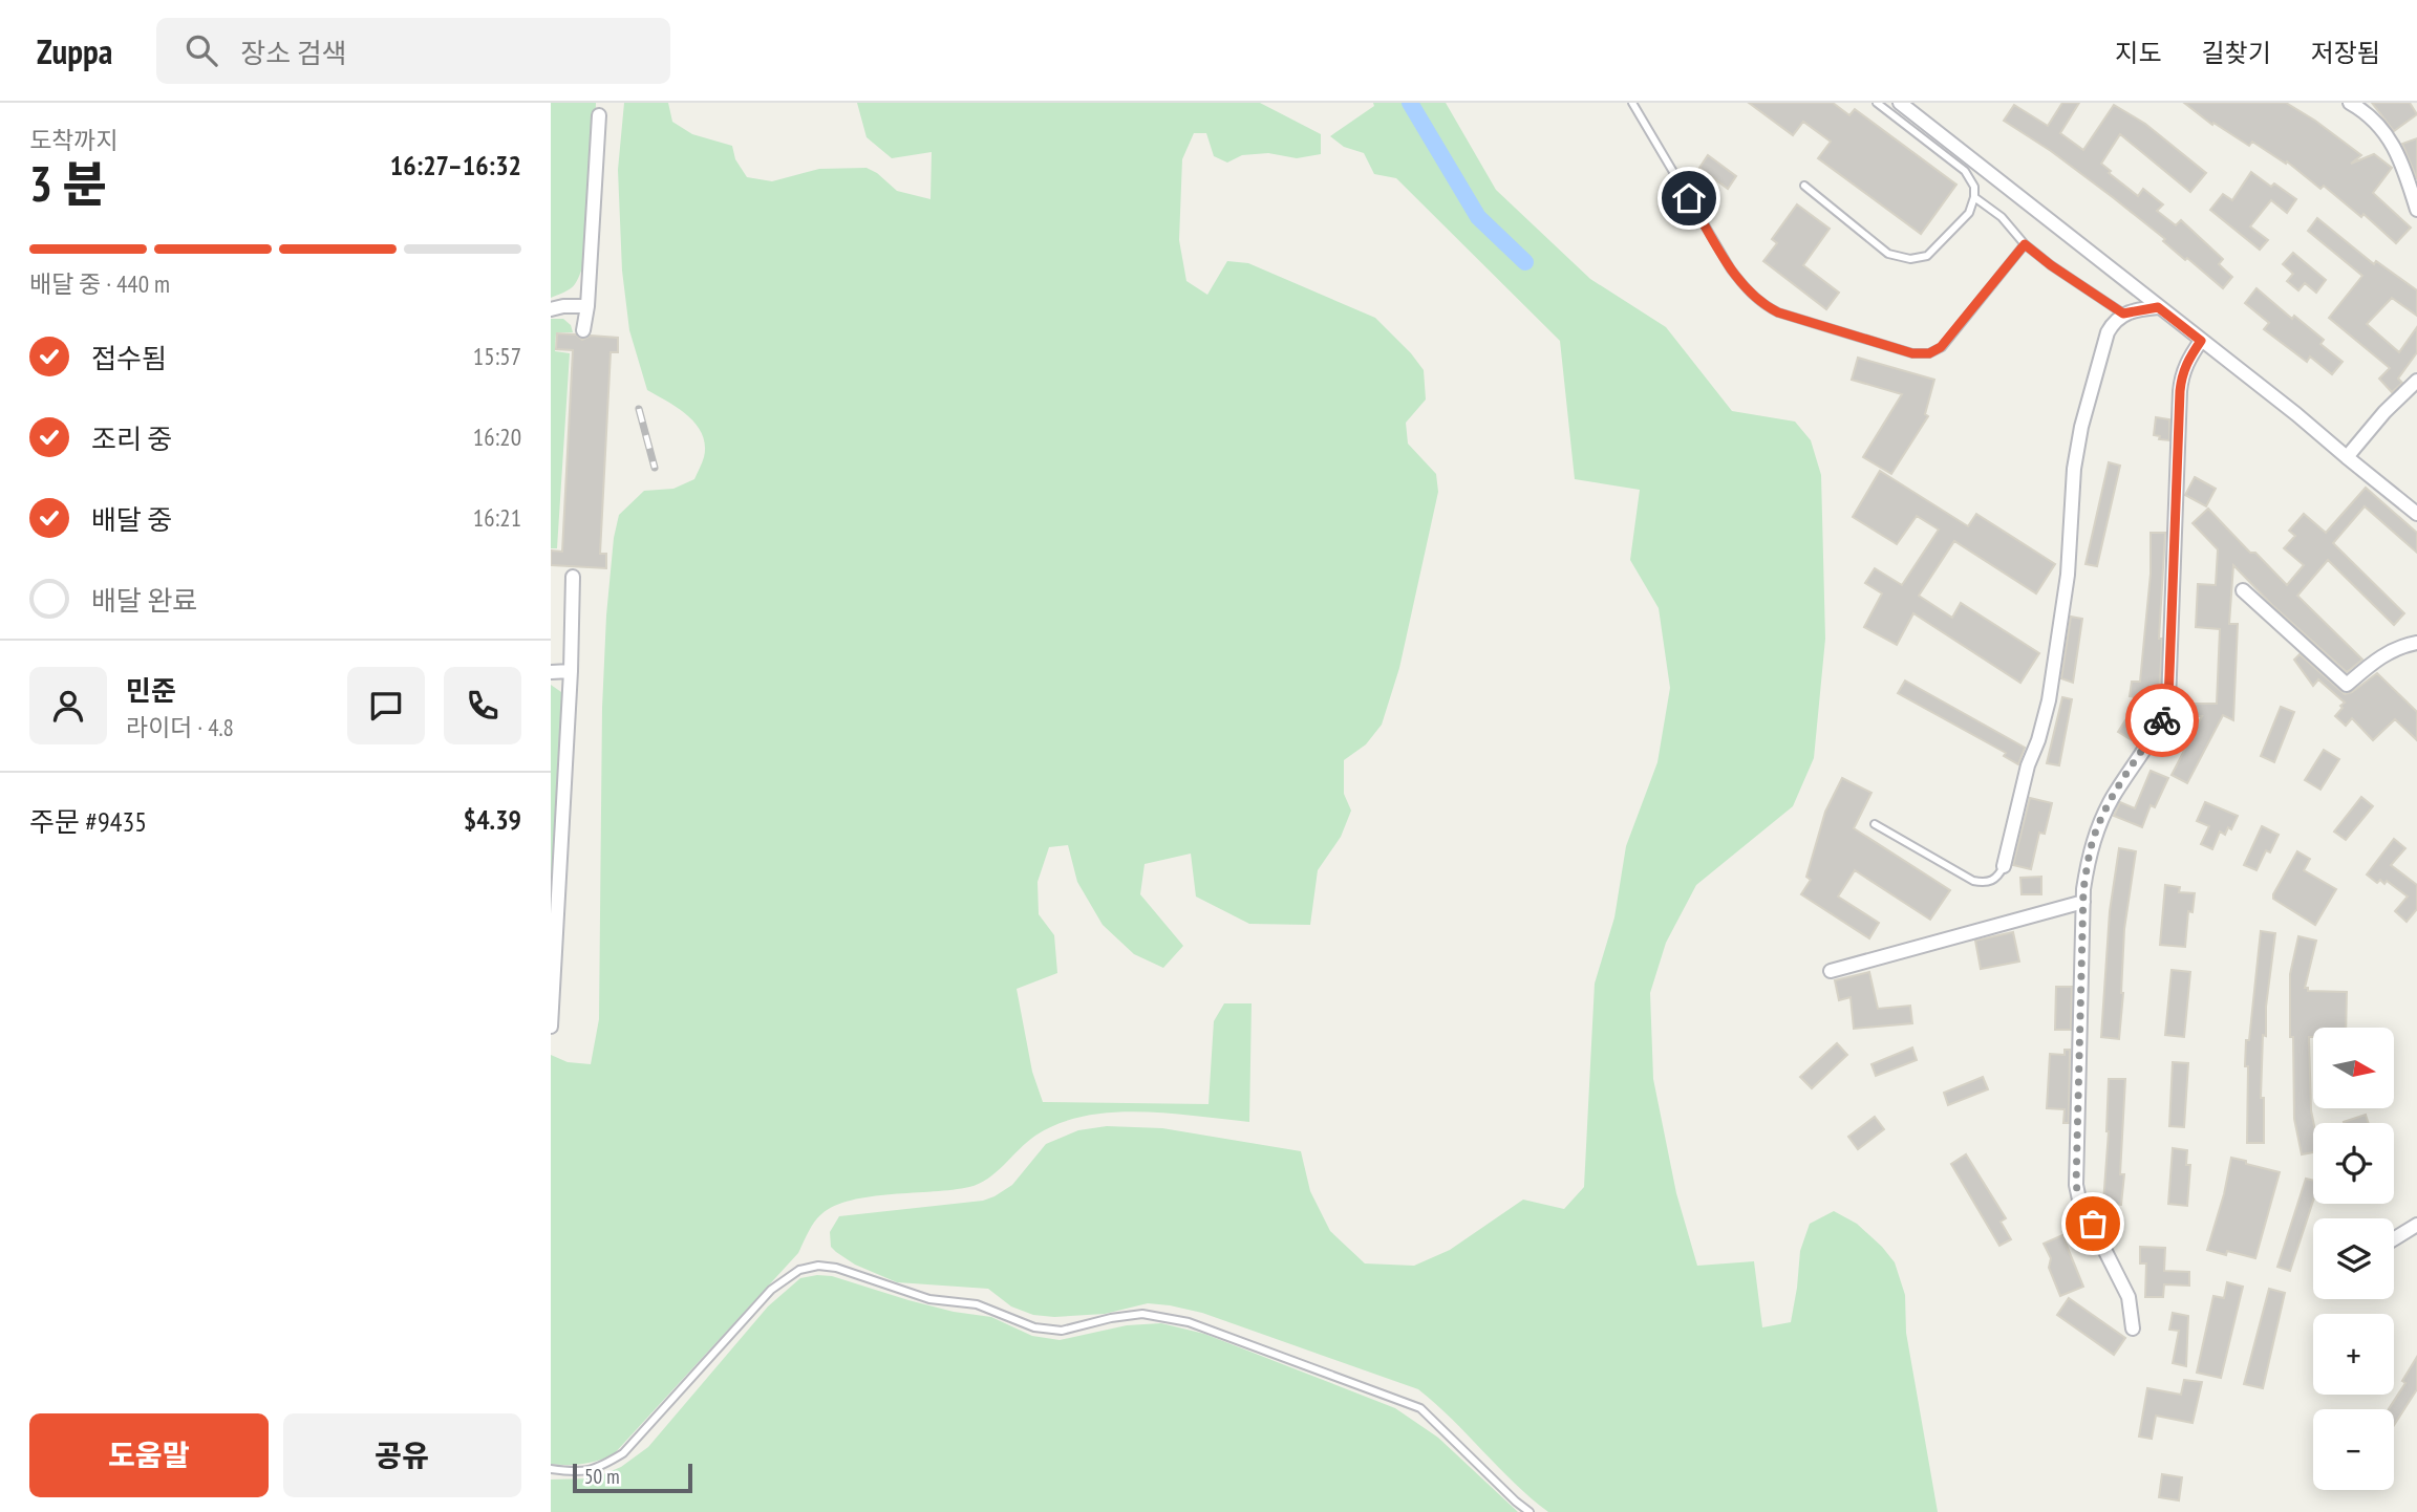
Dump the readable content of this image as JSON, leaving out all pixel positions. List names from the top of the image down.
{
  "scale_bar": "50 m",
  "north": "right",
  "page": {
    "header": "Zuppa",
    "search": "장소 검색",
    "nav": ["지도", "길찾기", "저장됨"],
    "heading": ["3 분", "도착까지", "16:27–16:32"],
    "panel": [
      "민준",
      "라이더 · 4.8",
      "주문 #9435",
      "$4.39"
    ],
    "bar": "배달 중 · 440 m",
    "list": [
      ["접수됨", "15:57"],
      ["조리 중", "16:20"],
      ["배달 중", "16:21"],
      "배달 완료"
    ],
    "map_buttons": ["+", "−"],
    "buttons": ["도움말", "공유"],
    "scale": "50 m"
  }
}
